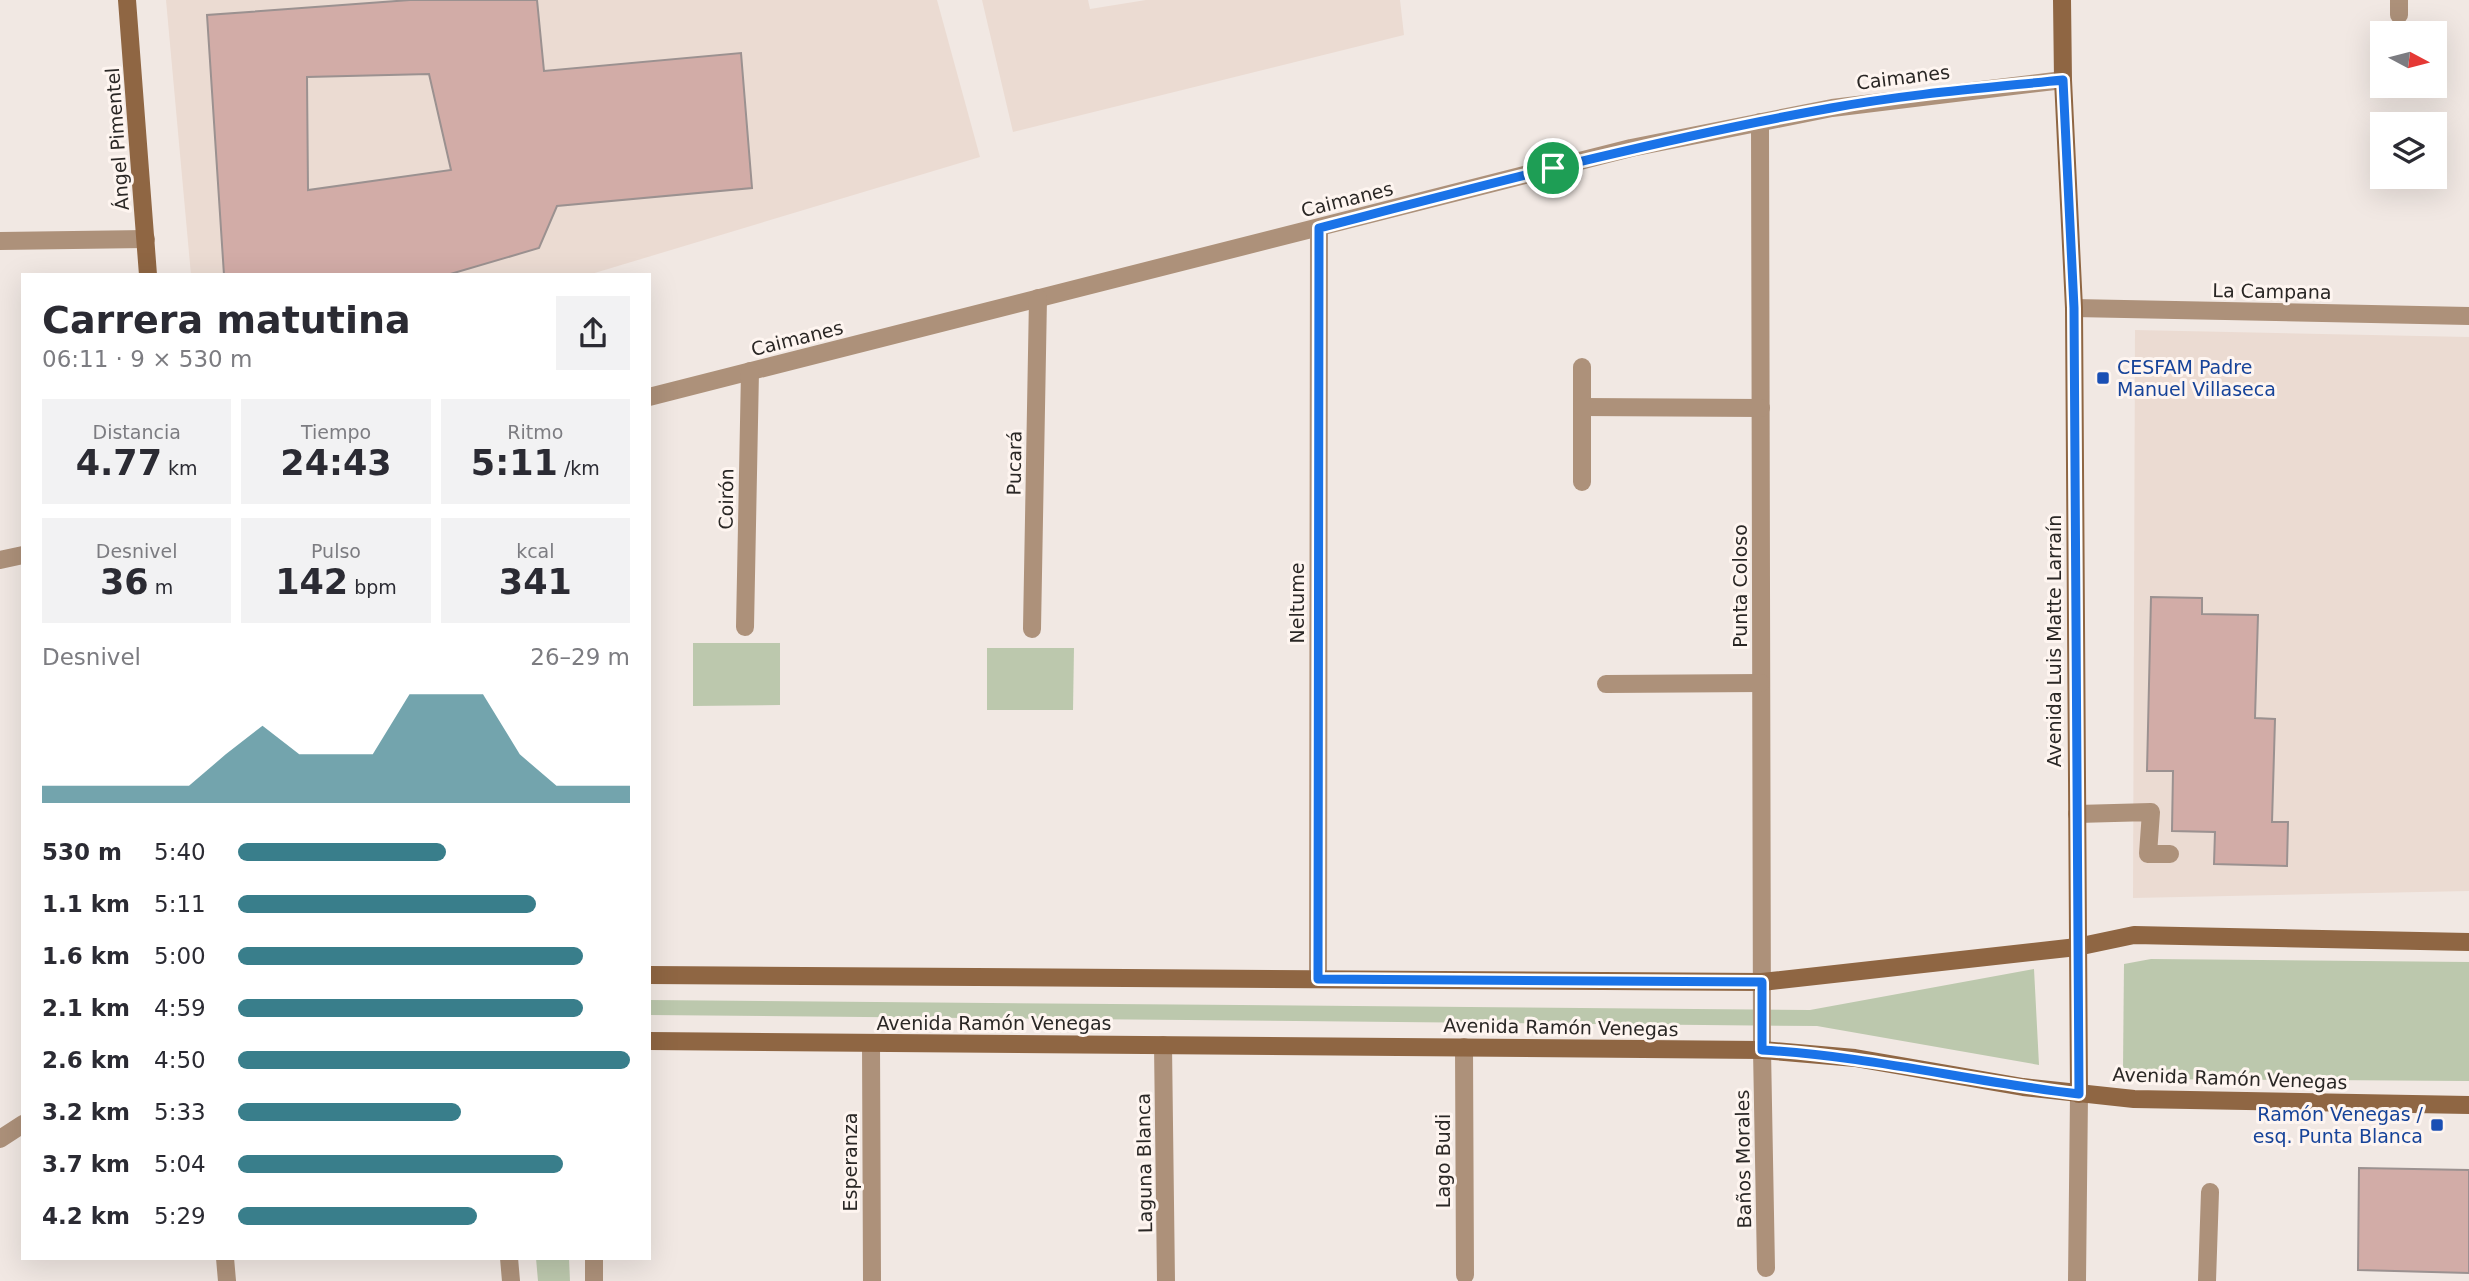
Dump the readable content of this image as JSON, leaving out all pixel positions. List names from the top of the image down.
{
  "streets": {
    "street": [
      "Caimanes",
      "Ángel Pimentel",
      "La Campana",
      "Pucará",
      "Coirón",
      "Punta Coloso",
      "Neltume",
      "Avenida Luis Matte Larraín",
      "Avenida Ramón Venegas",
      "Baños Morales",
      "Lago Budi",
      "Esperanza",
      "Laguna Blanca"
    ]
  },
  "crossings": [
    ["Caimanes", "Pucará"],
    ["Caimanes", "Coirón"],
    ["Caimanes", "Punta Coloso"],
    ["Caimanes", "Neltume"],
    ["Caimanes", "Avenida Luis Matte Larraín"],
    ["La Campana", "Avenida Luis Matte Larraín"],
    ["Punta Coloso", "Avenida Ramón Venegas"],
    ["Punta Coloso", "Baños Morales"],
    ["Avenida Luis Matte Larraín", "Avenida Ramón Venegas"],
    ["Avenida Ramón Venegas", "Baños Morales"],
    ["Avenida Ramón Venegas", "Lago Budi"],
    ["Avenida Ramón Venegas", "Esperanza"],
    ["Avenida Ramón Venegas", "Laguna Blanca"]
  ],
  "places": {
    "transit": ["CESFAM Padre Manuel Villaseca", "Ramón Venegas / esq. Punta Blanca"]
  },
  "north": "right",
  "page": {
    "heading": ["Carrera matutina", "06:11 · 9 × 530 m"],
    "stats": [
      ["Distancia", "4.77 km"],
      ["Tiempo", "24:43"],
      ["Ritmo", "5:11 /km"],
      ["Desnivel", "36 m"],
      ["Pulso", "142 bpm"],
      ["kcal", "341"]
    ],
    "chart": ["Desnivel", "26–29 m"],
    "list": [
      {
        "name": "530 m",
        "note": "5:40"
      },
      {
        "name": "1.1 km",
        "note": "5:11"
      },
      {
        "name": "1.6 km",
        "note": "5:00"
      },
      {
        "name": "2.1 km",
        "note": "4:59"
      },
      {
        "name": "2.6 km",
        "note": "4:50"
      },
      {
        "name": "3.2 km",
        "note": "5:33"
      },
      {
        "name": "3.7 km",
        "note": "5:04"
      },
      {
        "name": "4.2 km",
        "note": "5:29"
      }
    ]
  }
}
